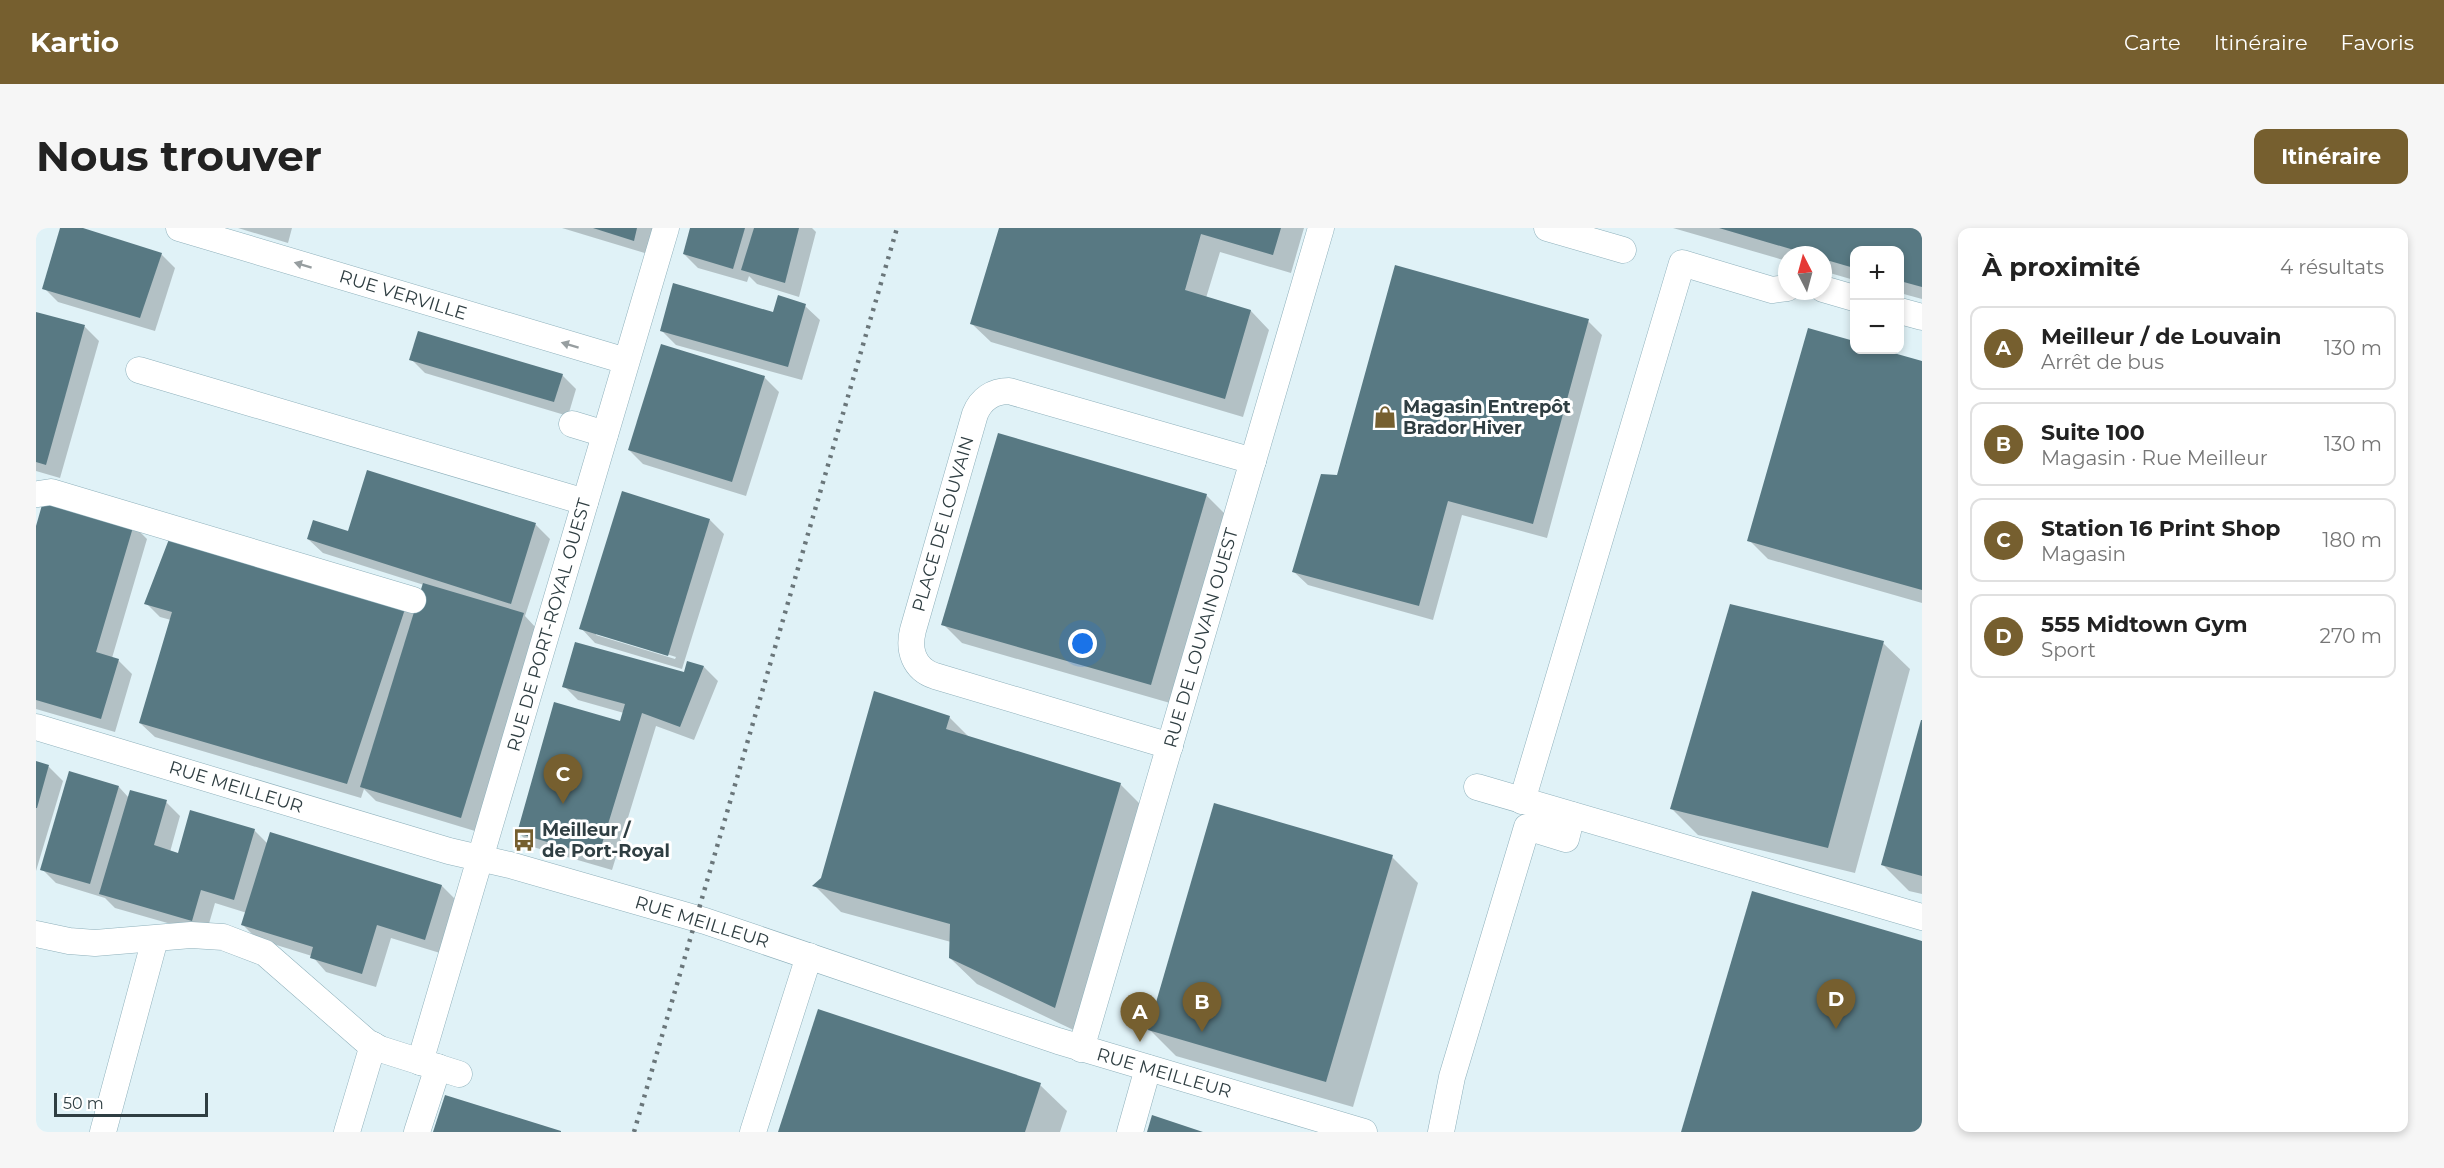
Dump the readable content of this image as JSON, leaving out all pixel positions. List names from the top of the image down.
{
  "streets": {
    "street": [
      "RUE VERVILLE",
      "PLACE DE LOUVAIN",
      "RUE DE PORT-ROYAL OUEST",
      "RUE DE LOUVAIN OUEST",
      "RUE MEILLEUR"
    ]
  },
  "crossings": [
    ["RUE VERVILLE", "RUE DE PORT-ROYAL OUEST"],
    ["PLACE DE LOUVAIN", "RUE DE LOUVAIN OUEST"],
    ["RUE DE PORT-ROYAL OUEST", "RUE MEILLEUR"],
    ["RUE DE LOUVAIN OUEST", "RUE MEILLEUR"]
  ],
  "places": {
    "shop": ["Magasin Entrepôt Brador Hiver"],
    "bus stop": ["Meilleur / de Port-Royal"]
  },
  "scale_bar": "50 m",
  "north": "top",
  "page": {
    "header": "Kartio",
    "nav": ["Carte", "Itinéraire", "Favoris"],
    "buttons": "Itinéraire",
    "title": "Nous trouver",
    "heading": ["À proximité", "4 résultats"],
    "map_buttons": ["+", "−"],
    "list": [
      {
        "mark": "A",
        "name": "Meilleur / de Louvain",
        "note": "Arrêt de bus",
        "value": "130 m"
      },
      {
        "mark": "B",
        "name": "Suite 100",
        "note": "Magasin · Rue Meilleur",
        "value": "130 m"
      },
      {
        "mark": "C",
        "name": "Station 16 Print Shop",
        "note": "Magasin",
        "value": "180 m"
      },
      {
        "mark": "D",
        "name": "555 Midtown Gym",
        "note": "Sport",
        "value": "270 m"
      }
    ],
    "pins": [
      "C",
      "D",
      "B",
      "A"
    ],
    "scale": "50 m"
  }
}
